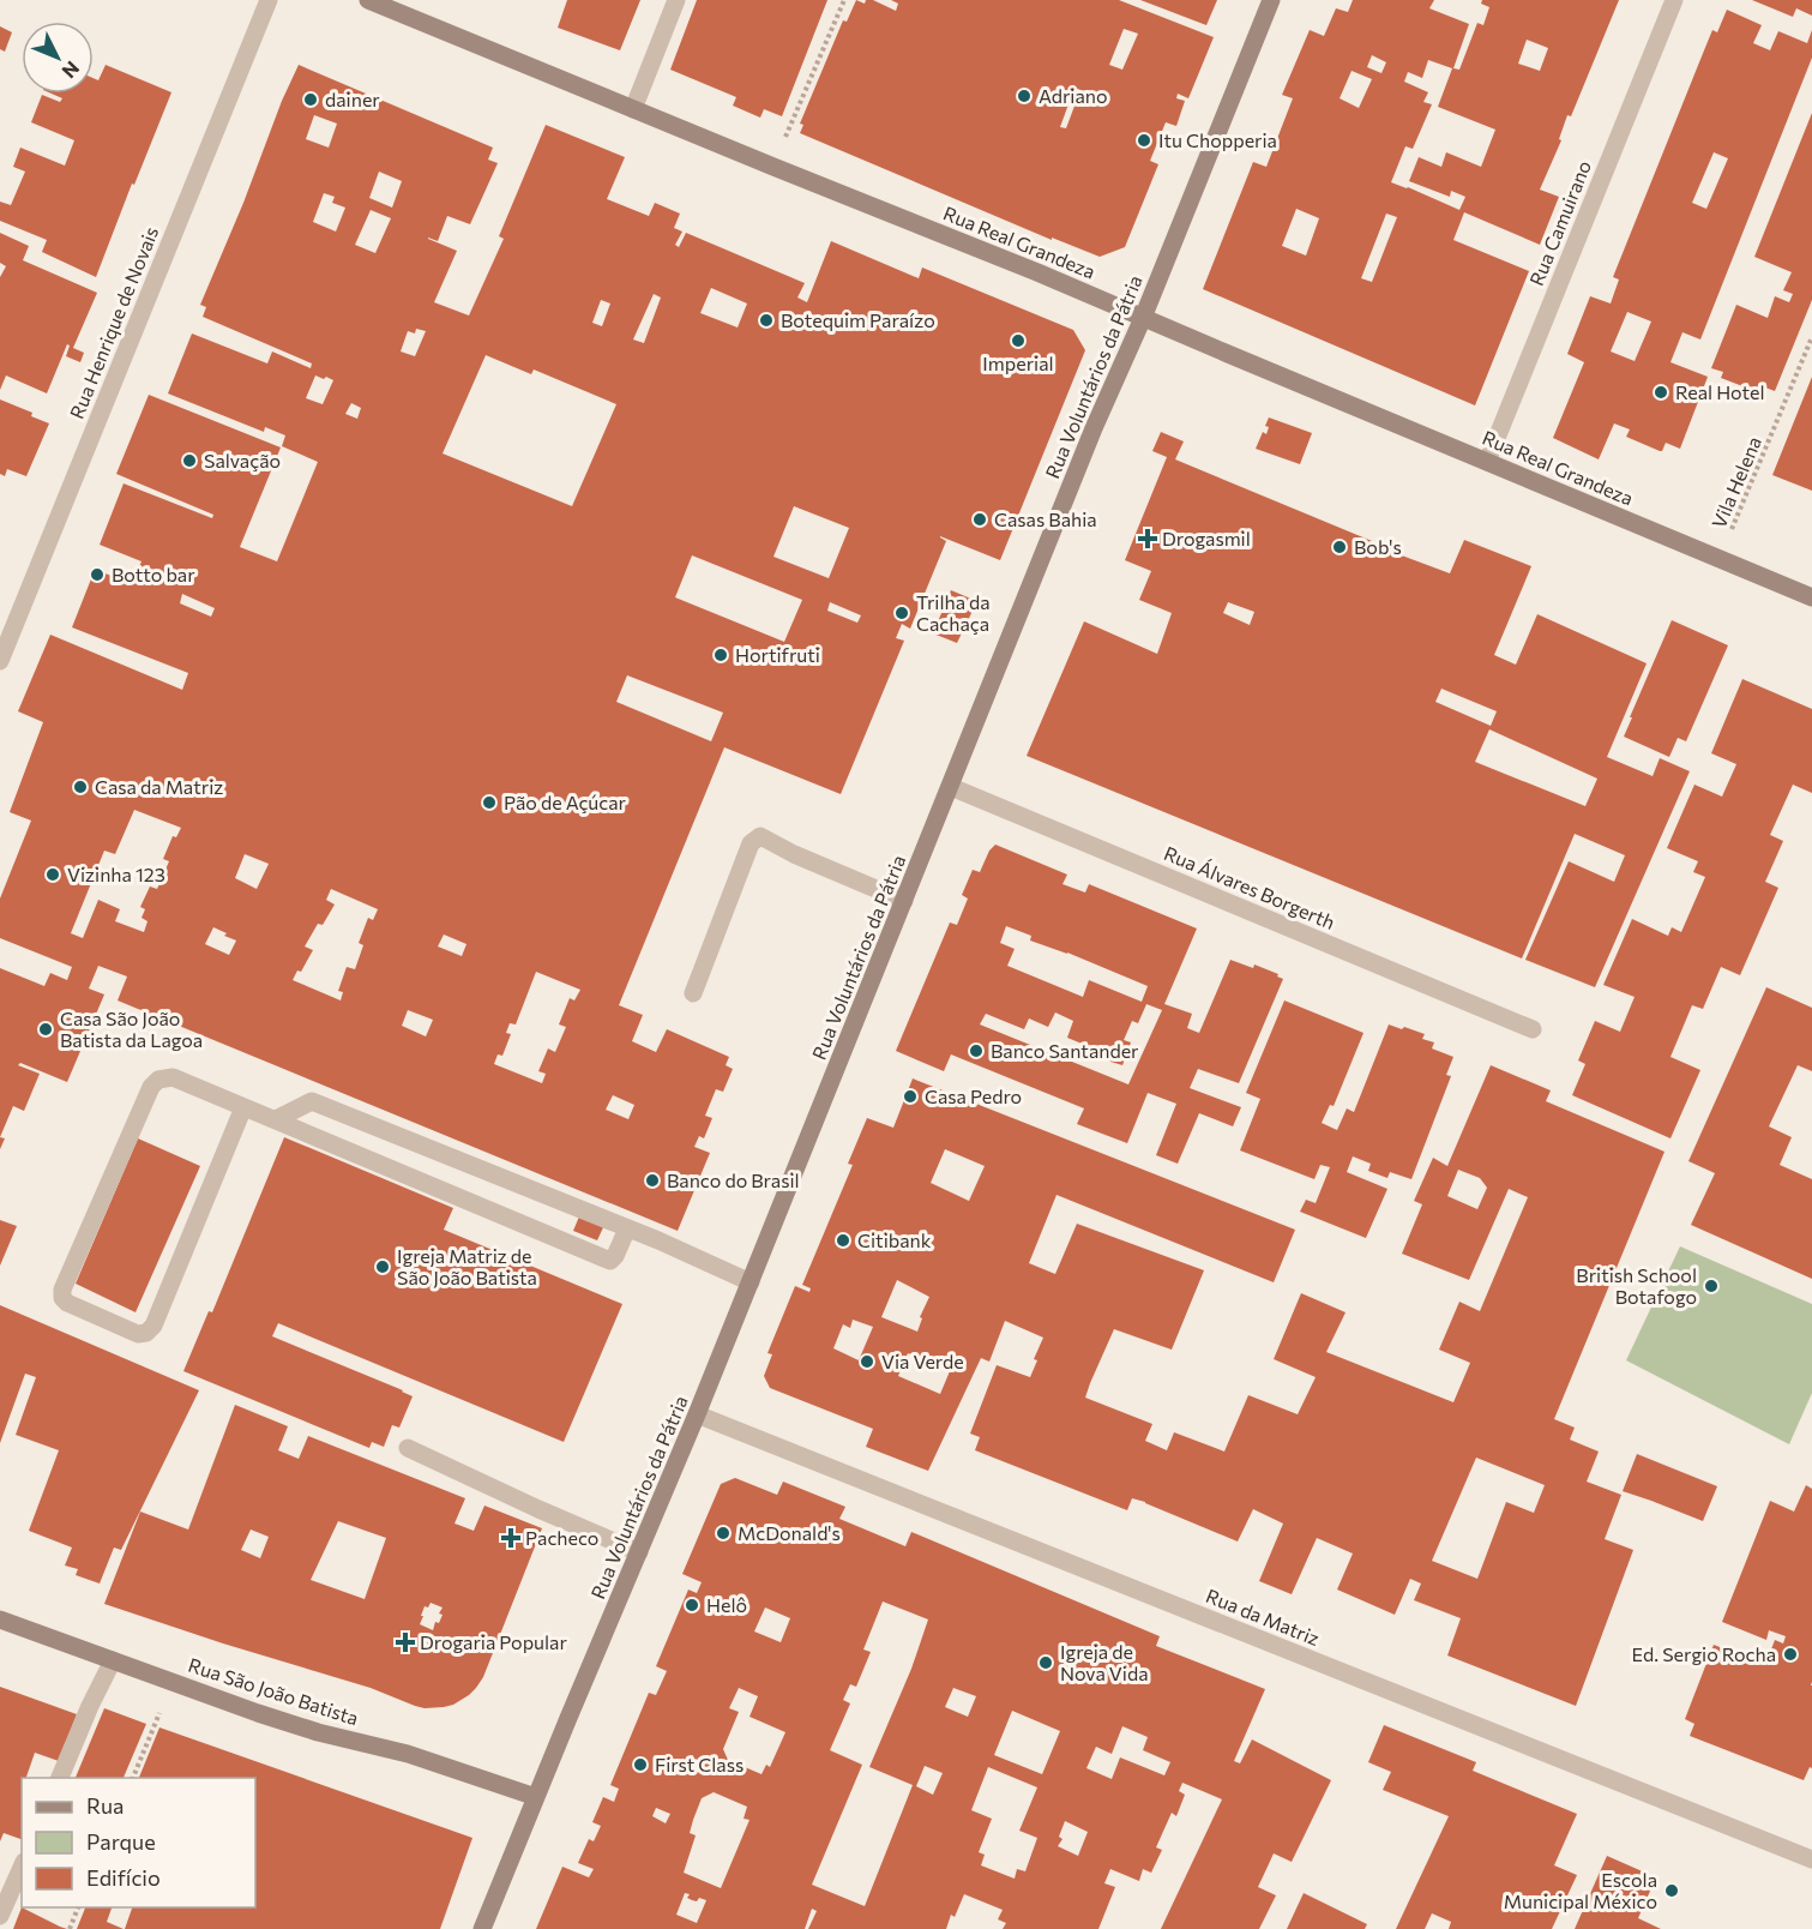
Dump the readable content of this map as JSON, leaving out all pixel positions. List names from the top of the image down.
{
  "streets": {
    "main road": ["Rua Real Grandeza", "Rua Voluntários da Pátria", "Rua São João Batista"],
    "street": [
      "Rua Camuirano",
      "Rua Henrique de Novais",
      "Rua Álvares Borgerth",
      "Rua da Matriz"
    ],
    "path": ["Vila Helena"]
  },
  "crossings": [
    ["Rua Camuirano", "Rua Real Grandeza"],
    ["Rua Real Grandeza", "Rua Voluntários da Pátria"],
    ["Rua Real Grandeza", "Vila Helena"],
    ["Rua Voluntários da Pátria", "Rua Álvares Borgerth"],
    ["Rua Voluntários da Pátria", "Rua da Matriz"],
    ["Rua Voluntários da Pátria", "Rua São João Batista"]
  ],
  "places": {
    "other": [
      "Adriano",
      "dainer",
      "Itu Chopperia",
      "Botequim Paraízo",
      "Imperial",
      "Real Hotel",
      "Salvação",
      "Casas Bahia",
      "Bob's",
      "Botto bar",
      "Trilha da Cachaça",
      "Hortifruti",
      "Casa da Matriz",
      "Pão de Açúcar",
      "Vizinha 123",
      "Casa São João Batista da Lagoa",
      "Banco Santander",
      "Casa Pedro",
      "Banco do Brasil",
      "Citibank",
      "Igreja Matriz de São João Batista",
      "British School Botafogo",
      "Via Verde",
      "McDonald's",
      "Helô",
      "Ed. Sergio Rocha",
      "Igreja de Nova Vida",
      "First Class",
      "Escola Municipal México"
    ],
    "health": ["Drogasmil", "Pacheco", "Drogaria Popular"]
  },
  "legend": ["Rua", "Parque", "Edifício"],
  "north": "bottom right"
}
